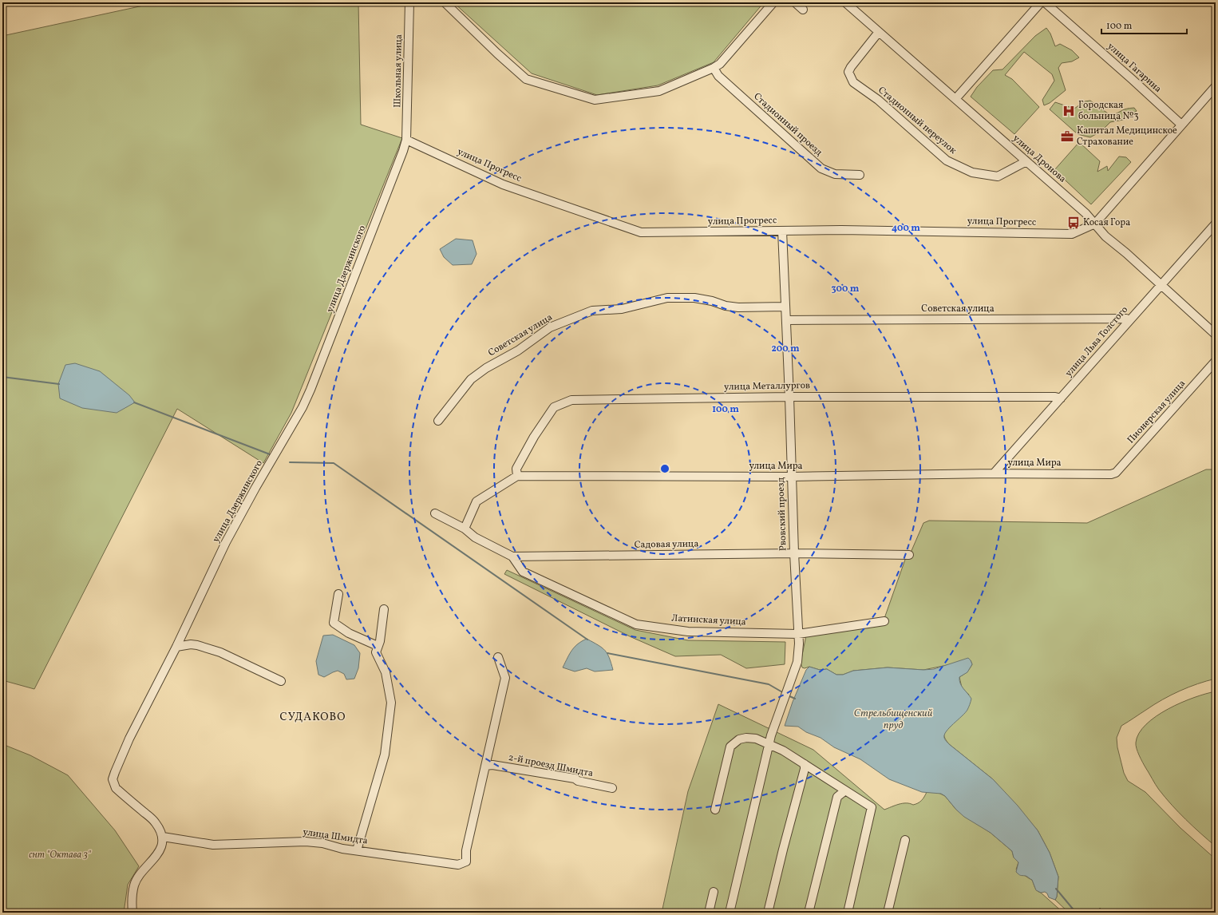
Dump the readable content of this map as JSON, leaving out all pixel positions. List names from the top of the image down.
{
  "streets": {
    "street": [
      "улица Гагарина",
      "Школьная улица",
      "Стадионный переулок",
      "Стадионный проезд",
      "улица Дронова",
      "улица Прогресс",
      "улица Дзержинского",
      "Советская улица",
      "улица Льва Толстого",
      "улица Металлургов",
      "Пионерская улица",
      "улица Мира",
      "Рвовский проезд",
      "Садовая улица",
      "Латинская улица",
      "2-й проезд Шмидта",
      "улица Шмидта"
    ]
  },
  "crossings": [
    ["Школьная улица", "улица Прогресс"],
    ["Школьная улица", "улица Дзержинского"],
    ["Стадионный переулок", "улица Дронова"],
    ["улица Дронова", "улица Прогресс"],
    ["улица Дронова", "улица Льва Толстого"],
    ["улица Прогресс", "улица Дзержинского"],
    ["улица Прогресс", "Рвовский проезд"],
    ["улица Дзержинского", "улица Шмидта"],
    ["Советская улица", "улица Льва Толстого"],
    ["Советская улица", "Рвовский проезд"],
    ["улица Льва Толстого", "улица Металлургов"],
    ["улица Льва Толстого", "улица Мира"],
    ["улица Металлургов", "улица Мира"],
    ["улица Металлургов", "Рвовский проезд"],
    ["Пионерская улица", "улица Мира"],
    ["улица Мира", "Рвовский проезд"],
    ["Рвовский проезд", "Садовая улица"],
    ["Рвовский проезд", "Латинская улица"],
    ["Садовая улица", "Латинская улица"],
    ["2-й проезд Шмидта", "улица Шмидта"]
  ],
  "districts": ["СУДАКОВО"],
  "water": ["Стрельбищенский пруд"],
  "parks": ["снт \"Октава 3\""],
  "places": {
    "hospital": ["Городская больница №3"],
    "office": ["Капитал Медицинское Страхование"],
    "bus stop": ["Косая Гора"]
  },
  "scale_bar": "100 m",
  "rings": [
    "400 m",
    "300 m",
    "200 m",
    "100 m"
  ]
}
